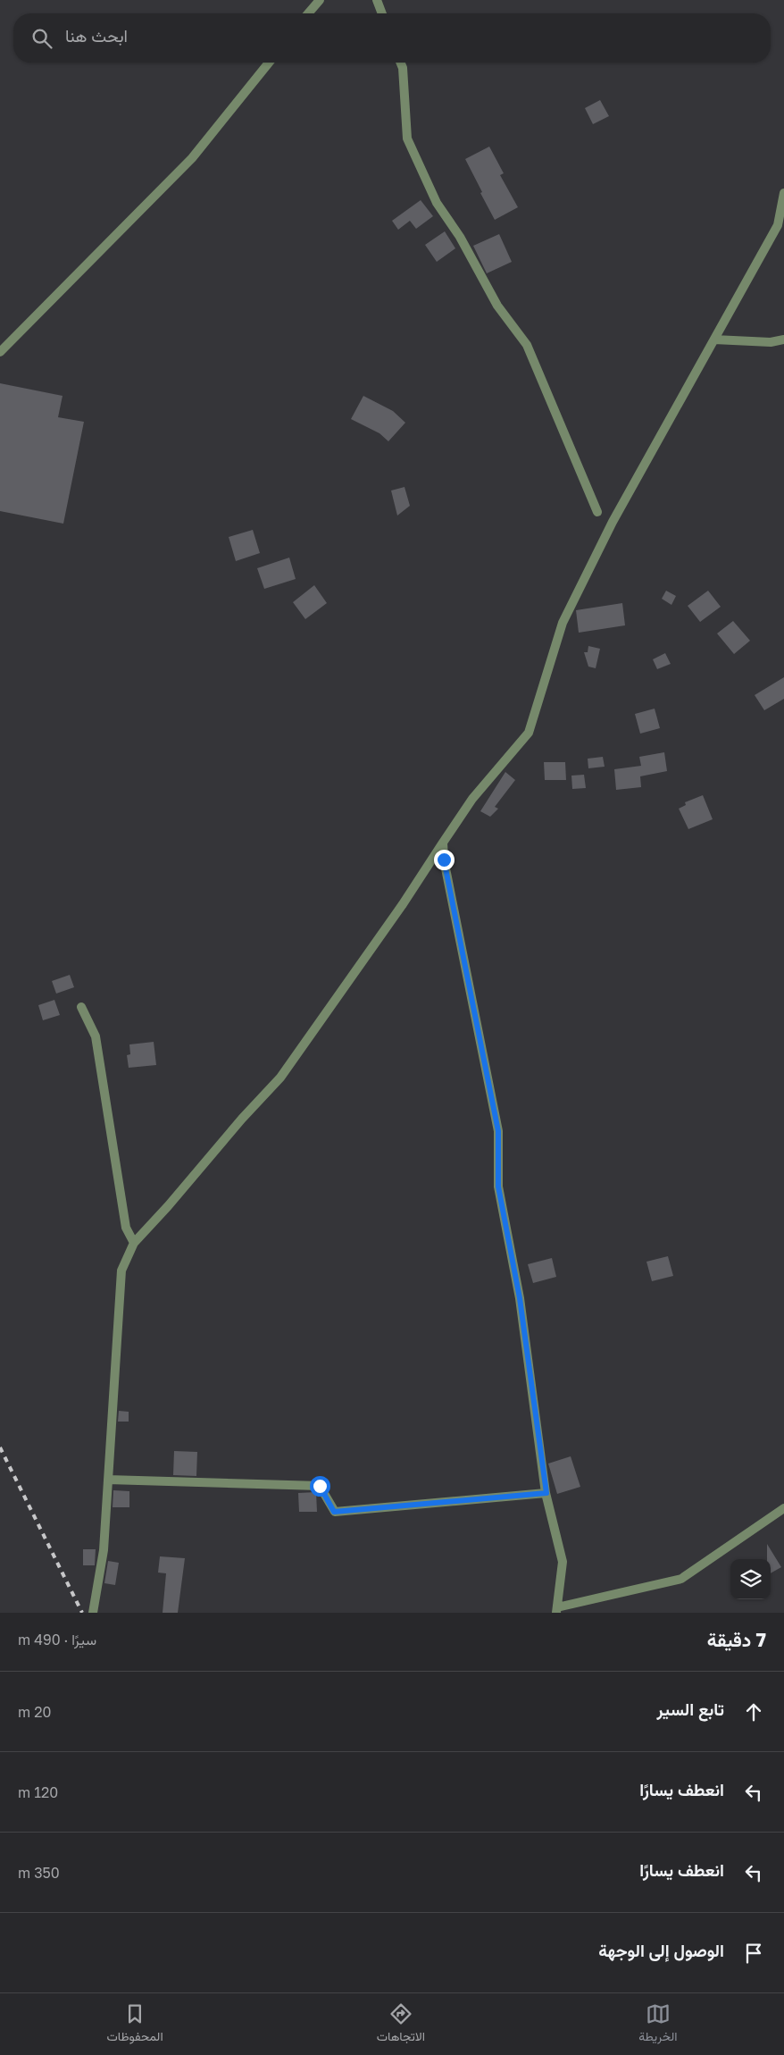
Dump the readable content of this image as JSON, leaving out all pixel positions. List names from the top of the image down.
{
  "page": {
    "search": "ابحث هنا",
    "heading": ["7 دقيقة", "سيرًا · 490 m"],
    "list": [
      ["تابع السير", "20 m"],
      ["انعطف يسارًا", "120 m"],
      ["انعطف يسارًا", "350 m"],
      "الوصول إلى الوجهة"
    ],
    "nav": ["الخريطة", "الاتجاهات", "المحفوظات"]
  }
}
